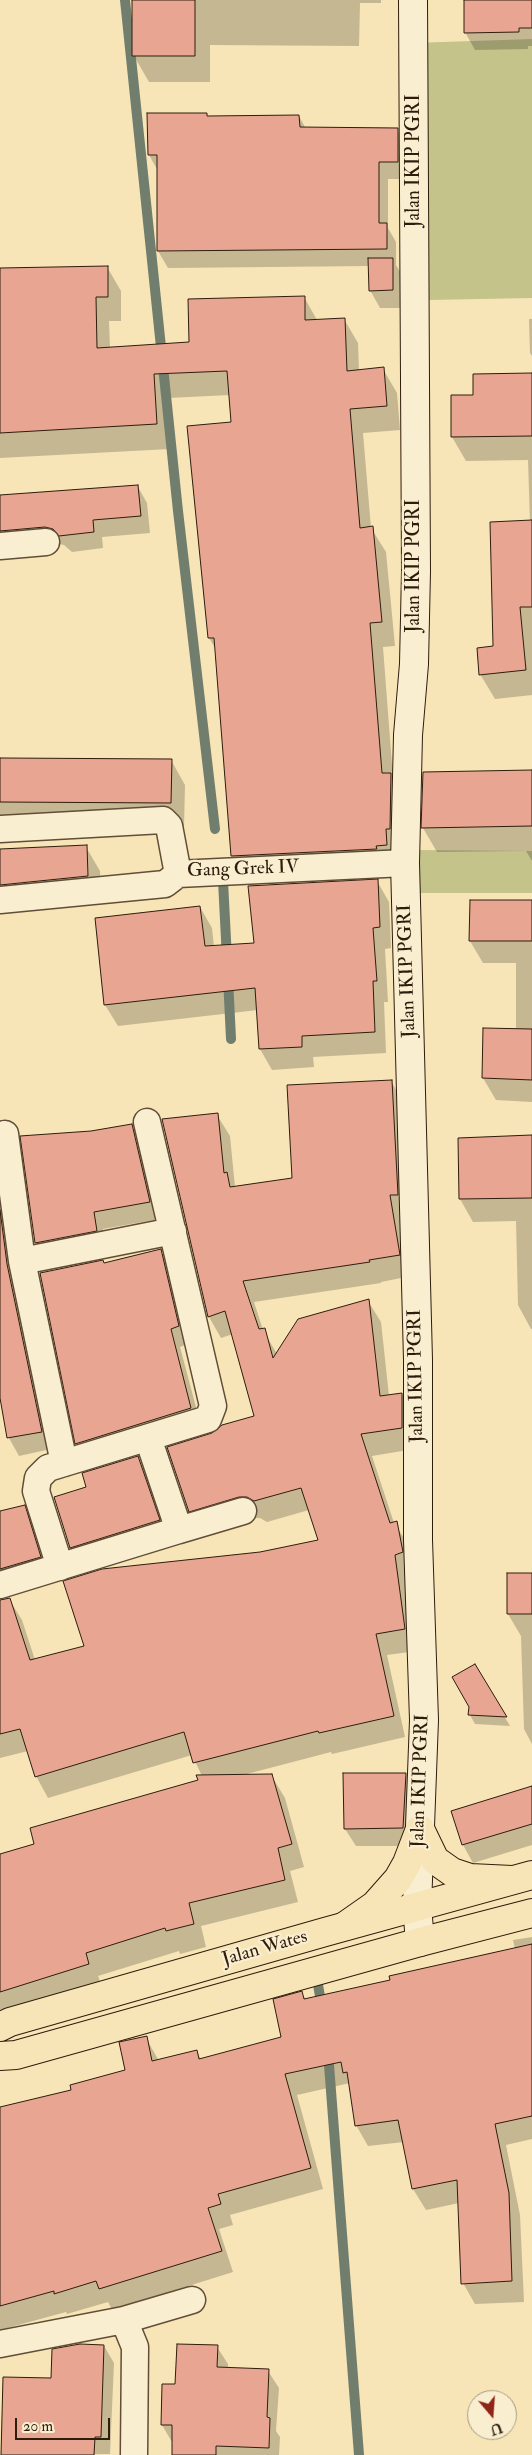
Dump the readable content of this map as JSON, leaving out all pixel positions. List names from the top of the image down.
{
  "streets": {
    "main road": ["Jalan IKIP PGRI", "Jalan Wates"],
    "street": ["Gang Grek IV"]
  },
  "crossings": [
    ["Jalan IKIP PGRI", "Gang Grek IV"],
    ["Jalan IKIP PGRI", "Jalan Wates"]
  ],
  "scale_bar": "20 m",
  "north": "bottom"
}
